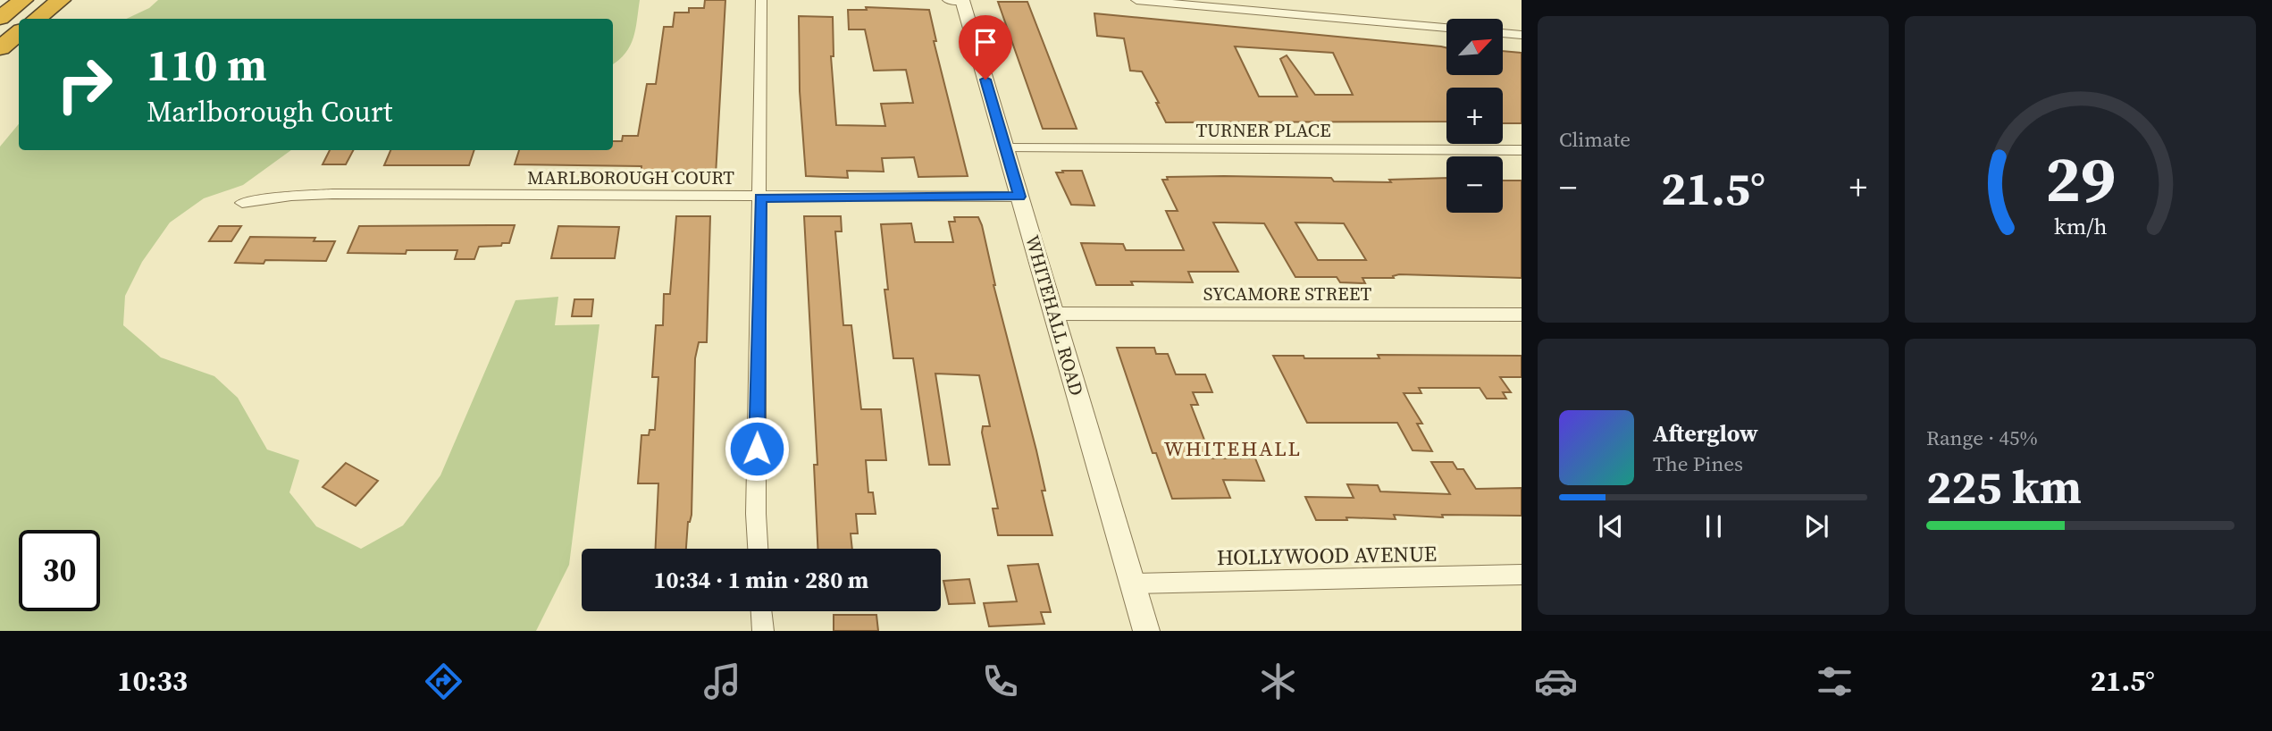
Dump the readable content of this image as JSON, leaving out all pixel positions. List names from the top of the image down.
{
  "streets": {
    "street": [
      "TURNER PLACE",
      "MARLBOROUGH COURT",
      "SYCAMORE STREET",
      "WHITEHALL ROAD",
      "HOLLYWOOD AVENUE"
    ]
  },
  "crossings": [
    ["TURNER PLACE", "WHITEHALL ROAD"],
    ["MARLBOROUGH COURT", "WHITEHALL ROAD"],
    ["SYCAMORE STREET", "WHITEHALL ROAD"],
    ["WHITEHALL ROAD", "HOLLYWOOD AVENUE"]
  ],
  "districts": ["WHITEHALL"],
  "north": "top right",
  "page": {
    "tile": [
      "Climate",
      ["Range · 45%", "225 km"]
    ],
    "map_buttons": ["+", "−"],
    "turn": ["110 m", "Marlborough Court"],
    "heat": ["−", "21.5°", "+"],
    "song": ["Afterglow", "The Pines"],
    "limit": "30",
    "trip": "10:34 · 1 min · 280 m",
    "tabs": ["10:33", "21.5°"],
    "gauge": ["29", "km/h"]
  }
}
